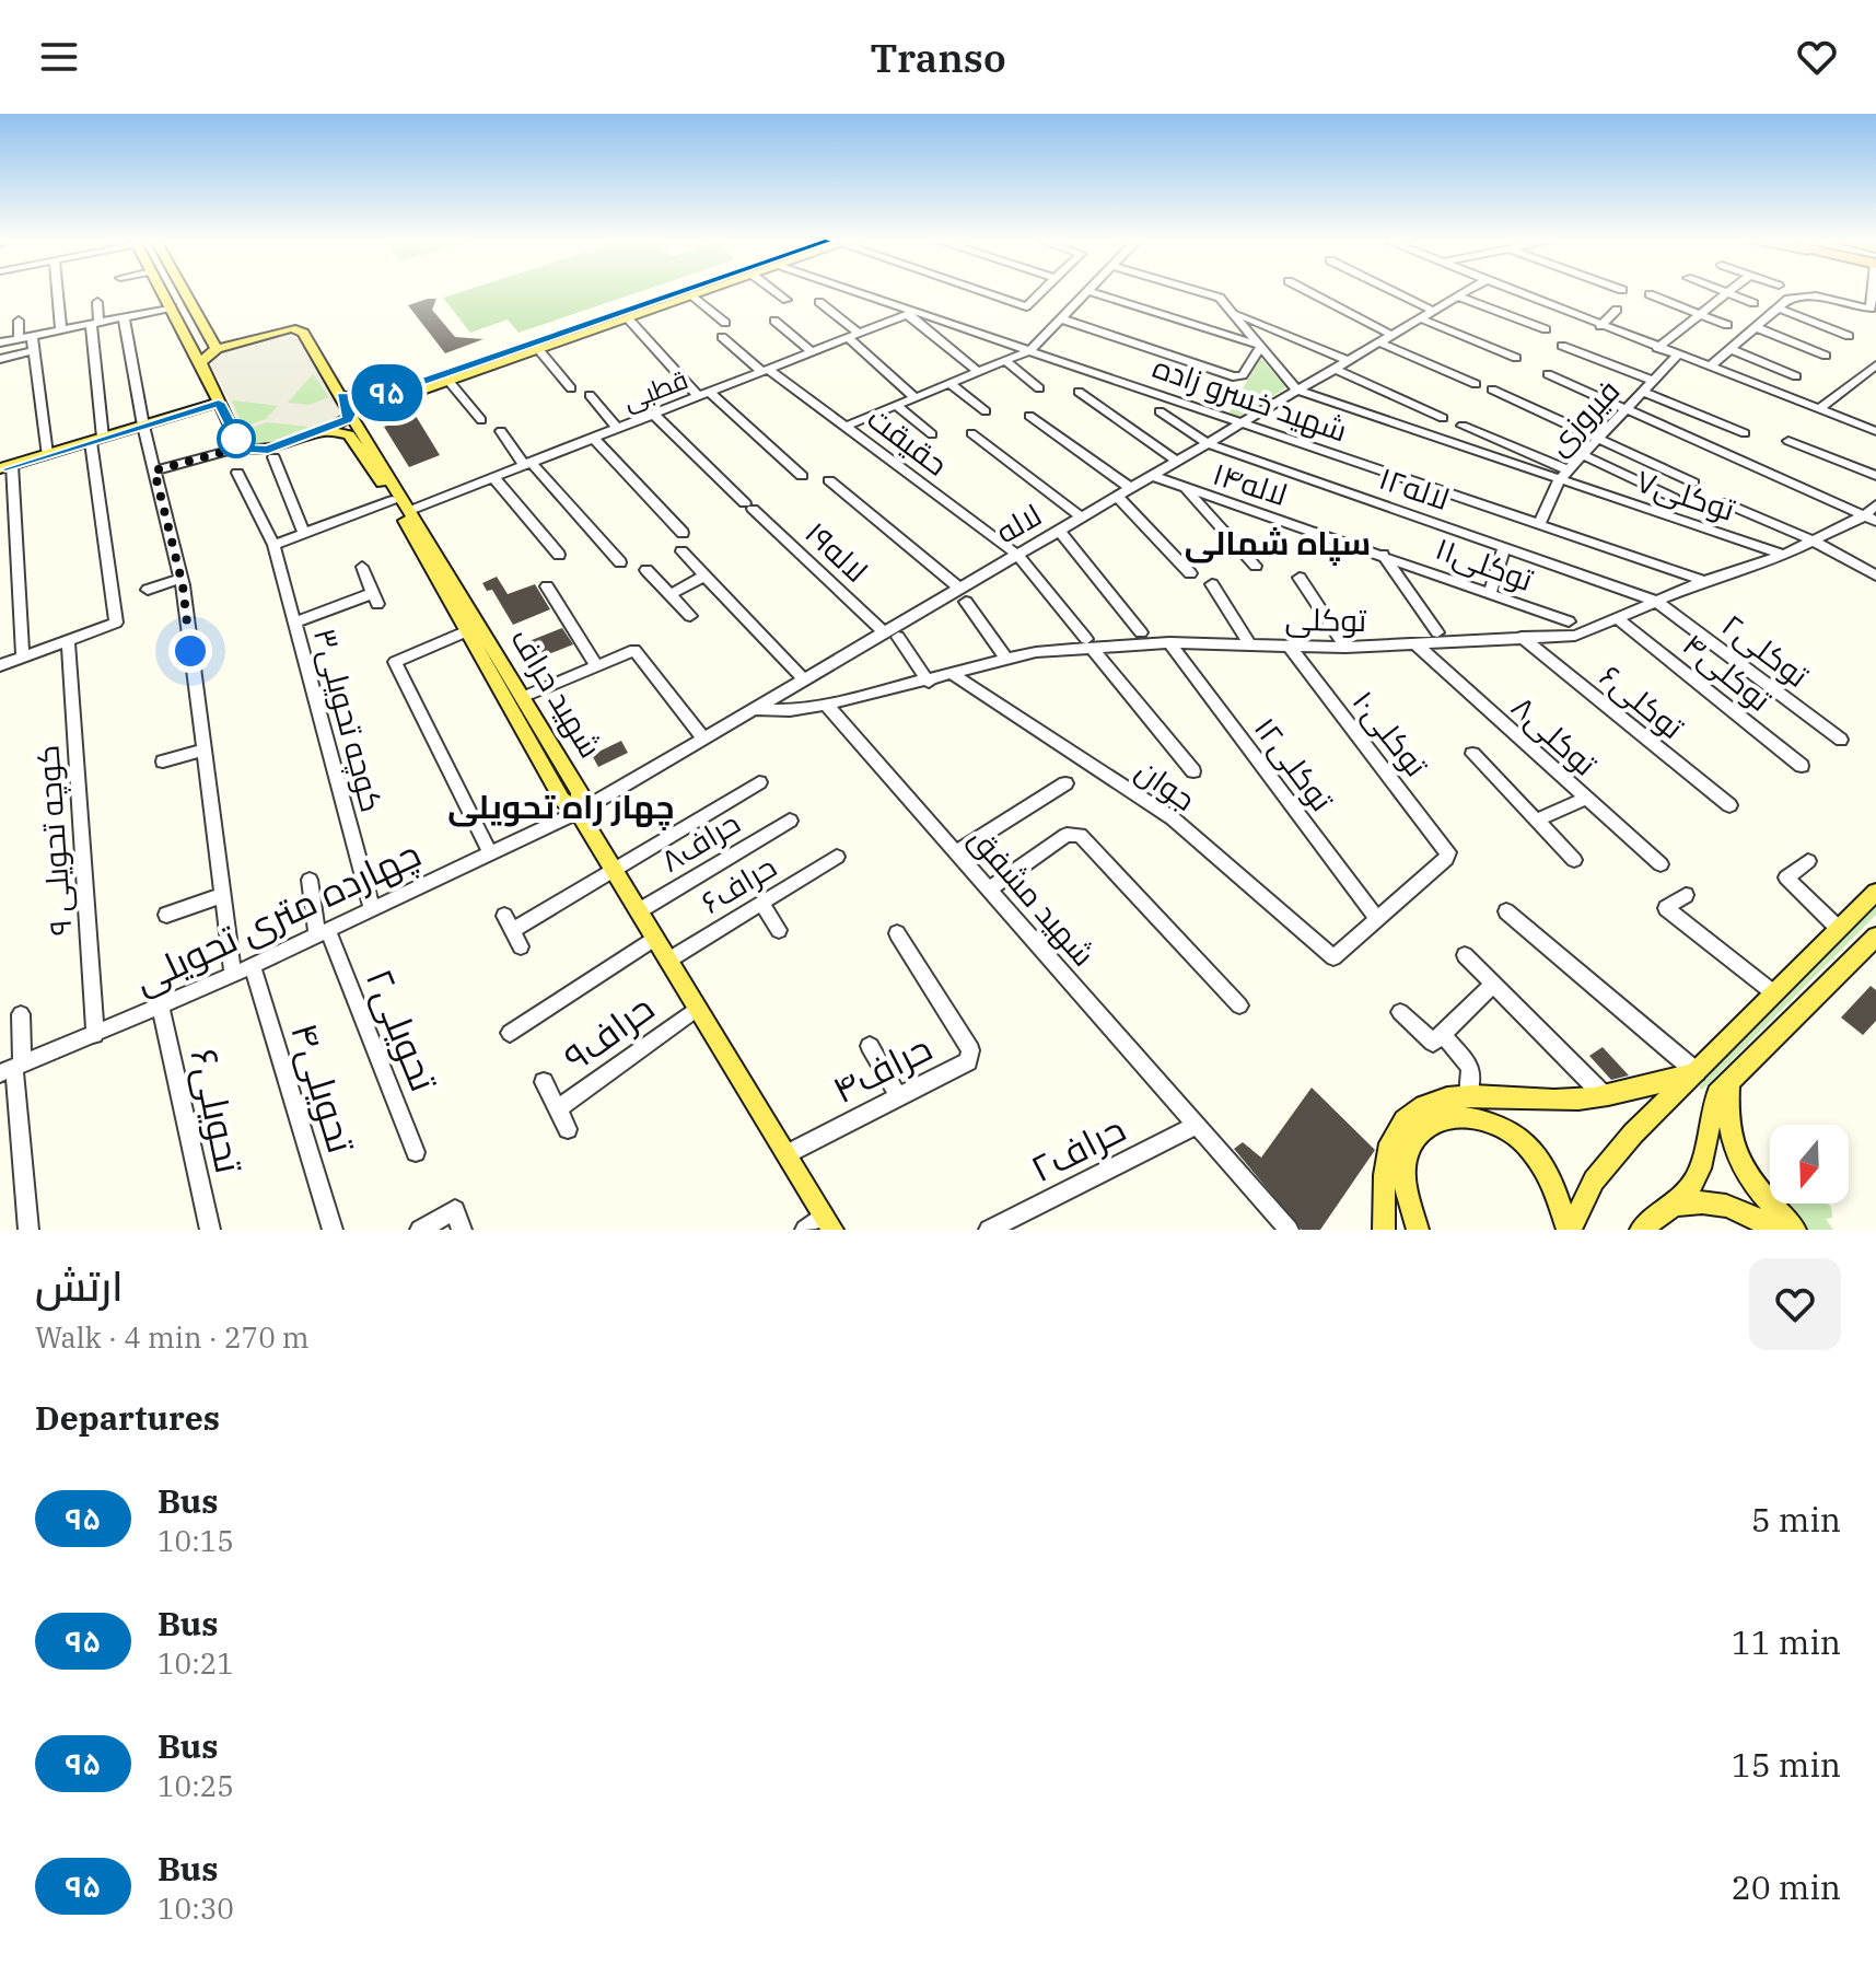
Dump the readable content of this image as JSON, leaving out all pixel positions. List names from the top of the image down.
{
  "streets": {
    "main road": ["شهید حراف"],
    "street": [
      "قطبی",
      "شهید خسرو زاده",
      "فیروزی",
      "حقیقت",
      "لاله۱۴",
      "لاله۱۲",
      "۷توکلی",
      "لاله",
      "لاله۱۹",
      "توکلی۱۱",
      "توکلی",
      "توکلی۲",
      "توکلی۴",
      "توکلی۶",
      "کوچه تحویلی۳",
      "۱۰توکلی",
      "توکلی۸",
      "توکلی۱۲",
      "جوان",
      "کوچه تحویلی ۹",
      "حراف۸",
      "حراف۶",
      "شهید مشفق",
      "چهارده متری تحویلی",
      "تحویلی۲",
      "حراف۹",
      "حراف۴",
      "تحویلی۴",
      "تحویلی۶",
      "حراف۲"
    ]
  },
  "crossings": [
    ["قطبی", "شهید خسرو زاده"],
    ["قطبی", "حقیقت"],
    ["قطبی", "لاله۱۹"],
    ["قطبی", "شهید حراف"],
    ["شهید خسرو زاده", "فیروزی"],
    ["شهید خسرو زاده", "لاله"],
    ["شهید خسرو زاده", "توکلی"],
    ["فیروزی", "۷توکلی"],
    ["حقیقت", "لاله"],
    ["حقیقت", "توکلی"],
    ["لاله۱۴", "لاله"],
    ["لاله۱۴", "توکلی۱۱"],
    ["لاله۱۲", "لاله"],
    ["لاله۱۲", "توکلی"],
    ["لاله۱۲", "توکلی۲"],
    ["۷توکلی", "لاله"],
    ["۷توکلی", "توکلی"],
    ["لاله", "لاله۱۹"],
    ["لاله", "توکلی"],
    ["لاله", "چهارده متری تحویلی"],
    ["لاله۱۹", "توکلی"],
    ["توکلی", "توکلی۲"],
    ["توکلی", "توکلی۴"],
    ["توکلی", "توکلی۶"],
    ["توکلی", "۱۰توکلی"],
    ["توکلی", "توکلی۸"],
    ["توکلی", "توکلی۱۲"],
    ["توکلی", "جوان"],
    ["توکلی", "شهید مشفق"],
    ["کوچه تحویلی۳", "چهارده متری تحویلی"],
    ["۱۰توکلی", "توکلی۱۲"],
    ["۱۰توکلی", "جوان"],
    ["توکلی۱۲", "جوان"],
    ["کوچه تحویلی ۹", "چهارده متری تحویلی"],
    ["شهید مشفق", "حراف۲"],
    ["چهارده متری تحویلی", "تحویلی۲"],
    ["چهارده متری تحویلی", "تحویلی۴"],
    ["چهارده متری تحویلی", "تحویلی۶"]
  ],
  "districts": ["سپاه شمالی", "چهار راه تحویلی"],
  "lines": ["bus line ۹۵"],
  "north": "bottom",
  "page": {
    "header": "Transo",
    "on_map": "۹۵",
    "heading": [
      ["ارتش", "Walk · 4 min · 270 m"],
      "Departures"
    ],
    "list": [
      {
        "mark": "۹۵",
        "name": "Bus",
        "note": "10:15",
        "value": "5 min"
      },
      {
        "mark": "۹۵",
        "name": "Bus",
        "note": "10:21",
        "value": "11 min"
      },
      {
        "mark": "۹۵",
        "name": "Bus",
        "note": "10:25",
        "value": "15 min"
      },
      {
        "mark": "۹۵",
        "name": "Bus",
        "note": "10:30",
        "value": "20 min"
      }
    ]
  }
}
